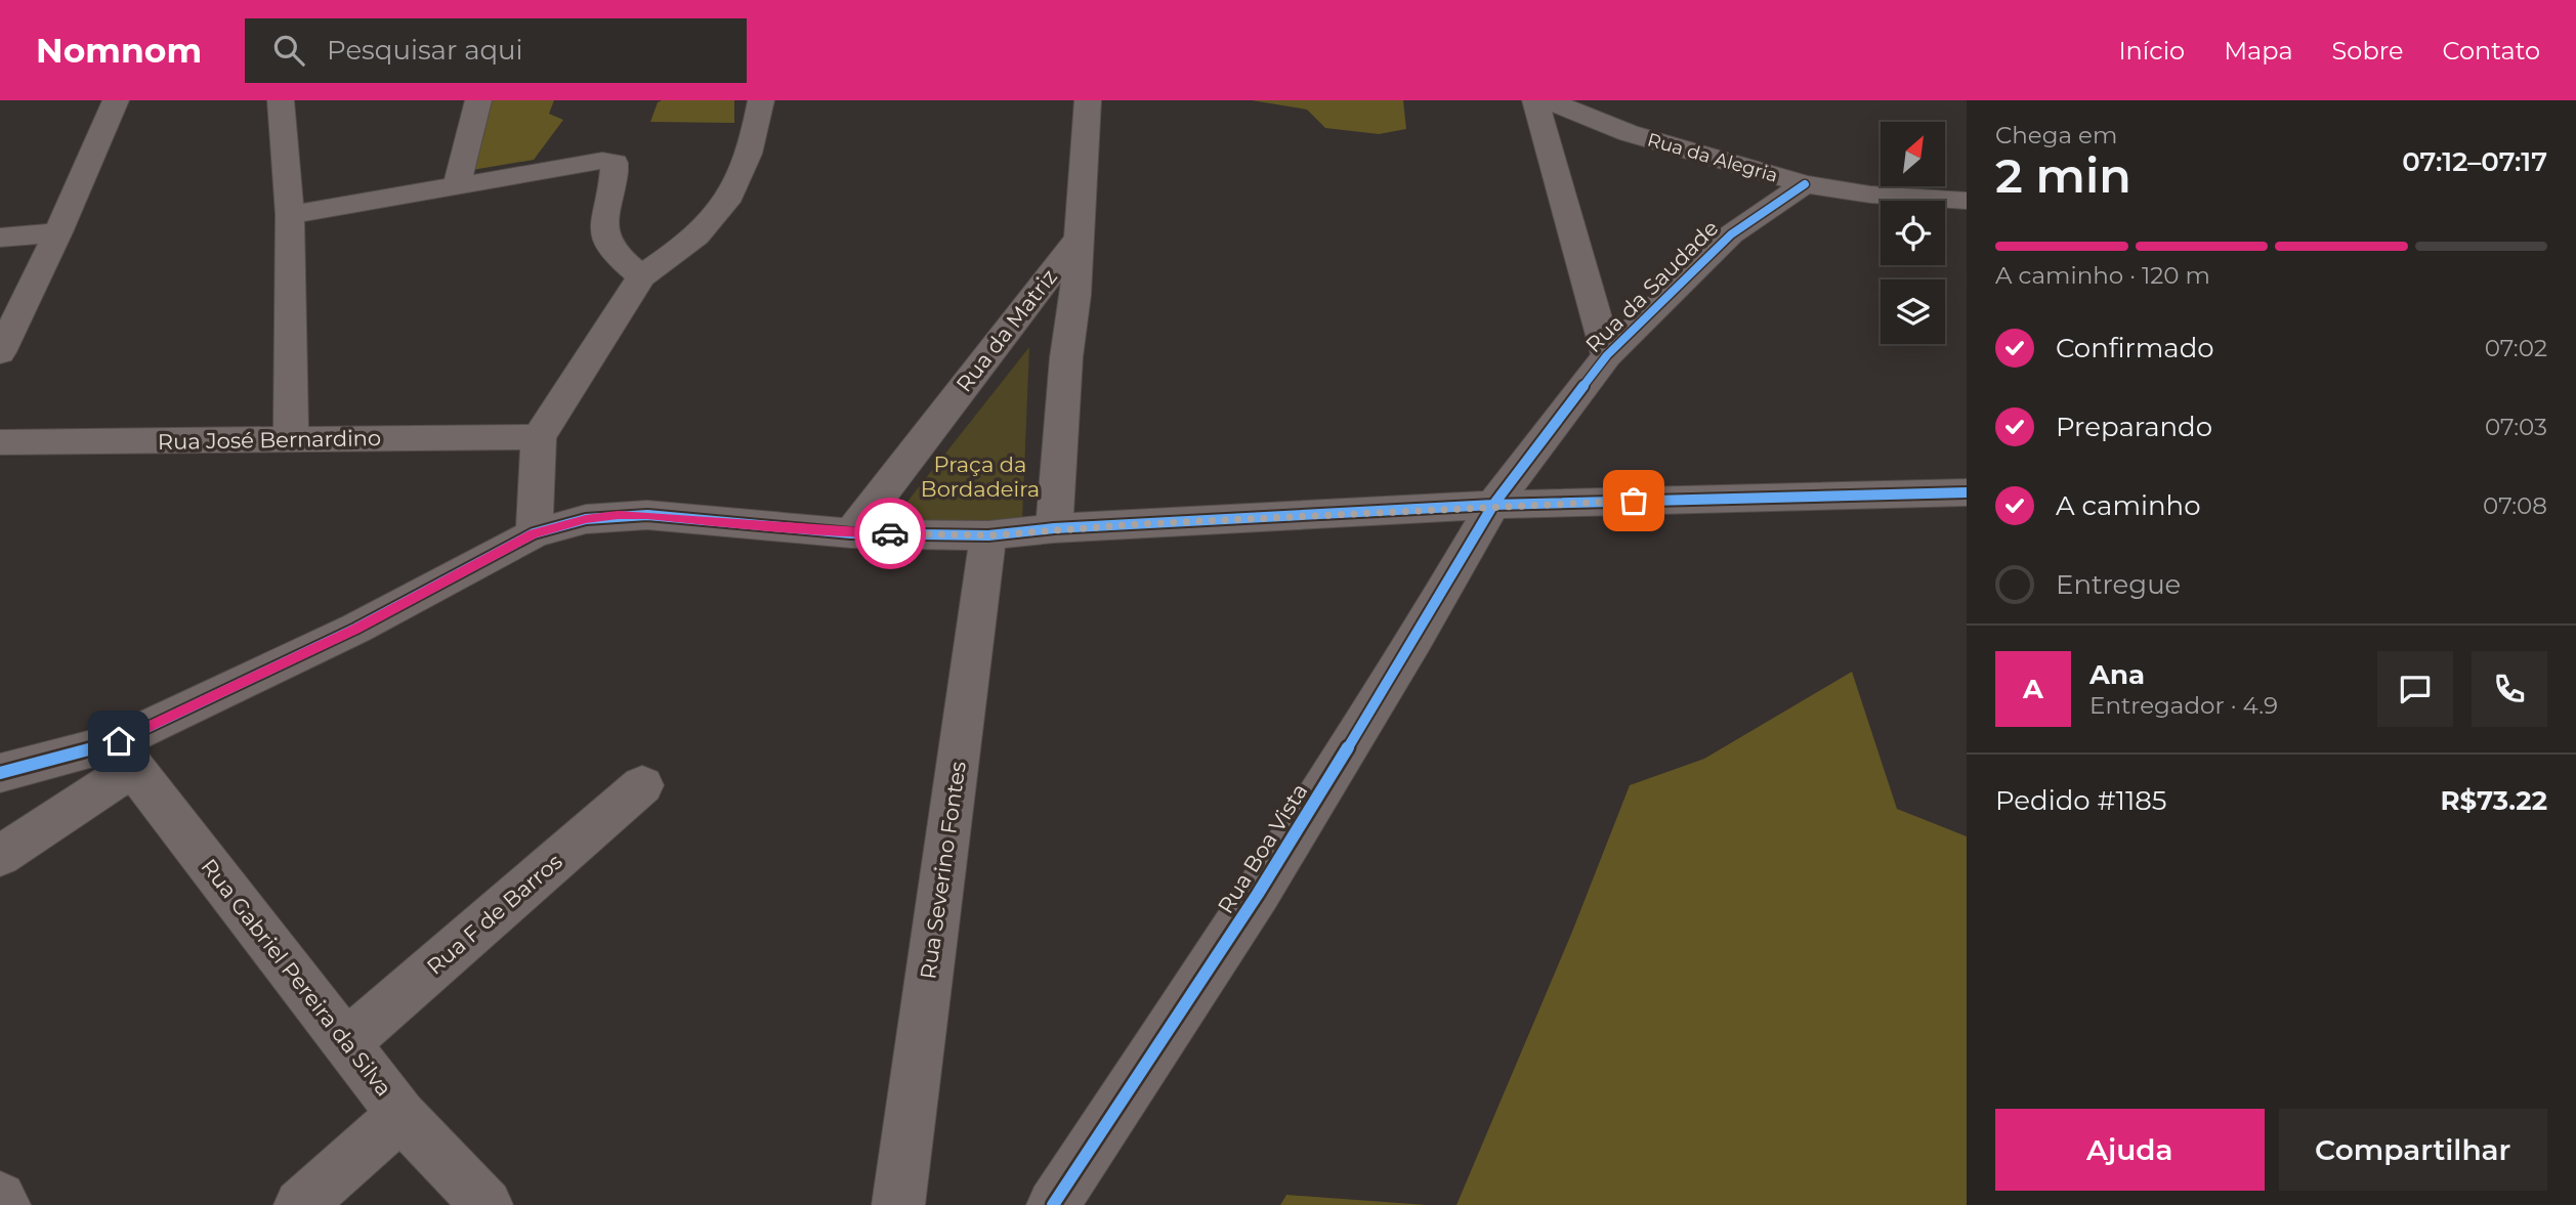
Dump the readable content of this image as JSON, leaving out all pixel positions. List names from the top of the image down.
{
  "streets": {
    "street": [
      "Rua da Alegria",
      "Rua da Saudade",
      "Rua da Matriz",
      "Rua José Bernardino",
      "Rua Boa Vista",
      "Rua Severino Fontes",
      "Rua F de Barros",
      "Rua Gabriel Pereira da Silva"
    ]
  },
  "crossings": [
    ["Rua da Alegria", "Rua da Saudade"],
    ["Rua da Saudade", "Rua Boa Vista"],
    ["Rua F de Barros", "Rua Gabriel Pereira da Silva"]
  ],
  "parks": ["Praça da Bordadeira"],
  "north": "top right",
  "page": {
    "header": "Nomnom",
    "search": "Pesquisar aqui",
    "nav": [
      "Início",
      "Mapa",
      "Sobre",
      "Contato"
    ],
    "heading": ["2 min", "Chega em", "07:12–07:17"],
    "panel": [
      "Ana",
      "Entregador · 4.9",
      "Pedido #1185",
      "R$73.22"
    ],
    "bar": "A caminho · 120 m",
    "list": [
      ["Confirmado", "07:02"],
      ["Preparando", "07:03"],
      ["A caminho", "07:08"],
      "Entregue"
    ],
    "round": "A",
    "buttons": ["Ajuda", "Compartilhar"]
  }
}
